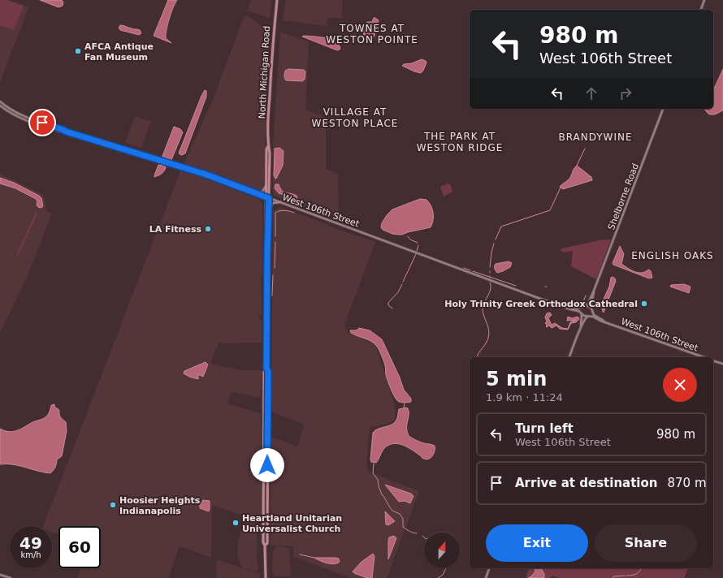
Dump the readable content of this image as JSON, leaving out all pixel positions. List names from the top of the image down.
{
  "streets": {
    "main road": ["North Michigan Road"],
    "street": ["Shelborne Road", "West 106th Street"]
  },
  "crossings": [
    ["North Michigan Road", "West 106th Street"],
    ["Shelborne Road", "West 106th Street"]
  ],
  "districts": [
    "TOWNES AT WESTON POINTE",
    "VILLAGE AT WESTON PLACE",
    "THE PARK AT WESTON RIDGE",
    "BRANDYWINE",
    "ENGLISH OAKS"
  ],
  "places": [
    "AFCA Antique Fan Museum",
    "LA Fitness",
    "Holy Trinity Greek Orthodox Cathedral",
    "Hoosier Heights Indianapolis",
    "Heartland Unitarian Universalist Church"
  ],
  "north": "top",
  "page": {
    "turn": ["980 m", "West 106th Street"],
    "heading": ["5 min", "1.9 km · 11:24"],
    "list": [
      {
        "name": "Turn left",
        "note": "West 106th Street",
        "value": "980 m"
      },
      {
        "name": "Arrive at destination",
        "value": "870 m"
      }
    ],
    "buttons": ["Exit", "Share"],
    "speed": "49 km/h",
    "limit": "60"
  }
}
